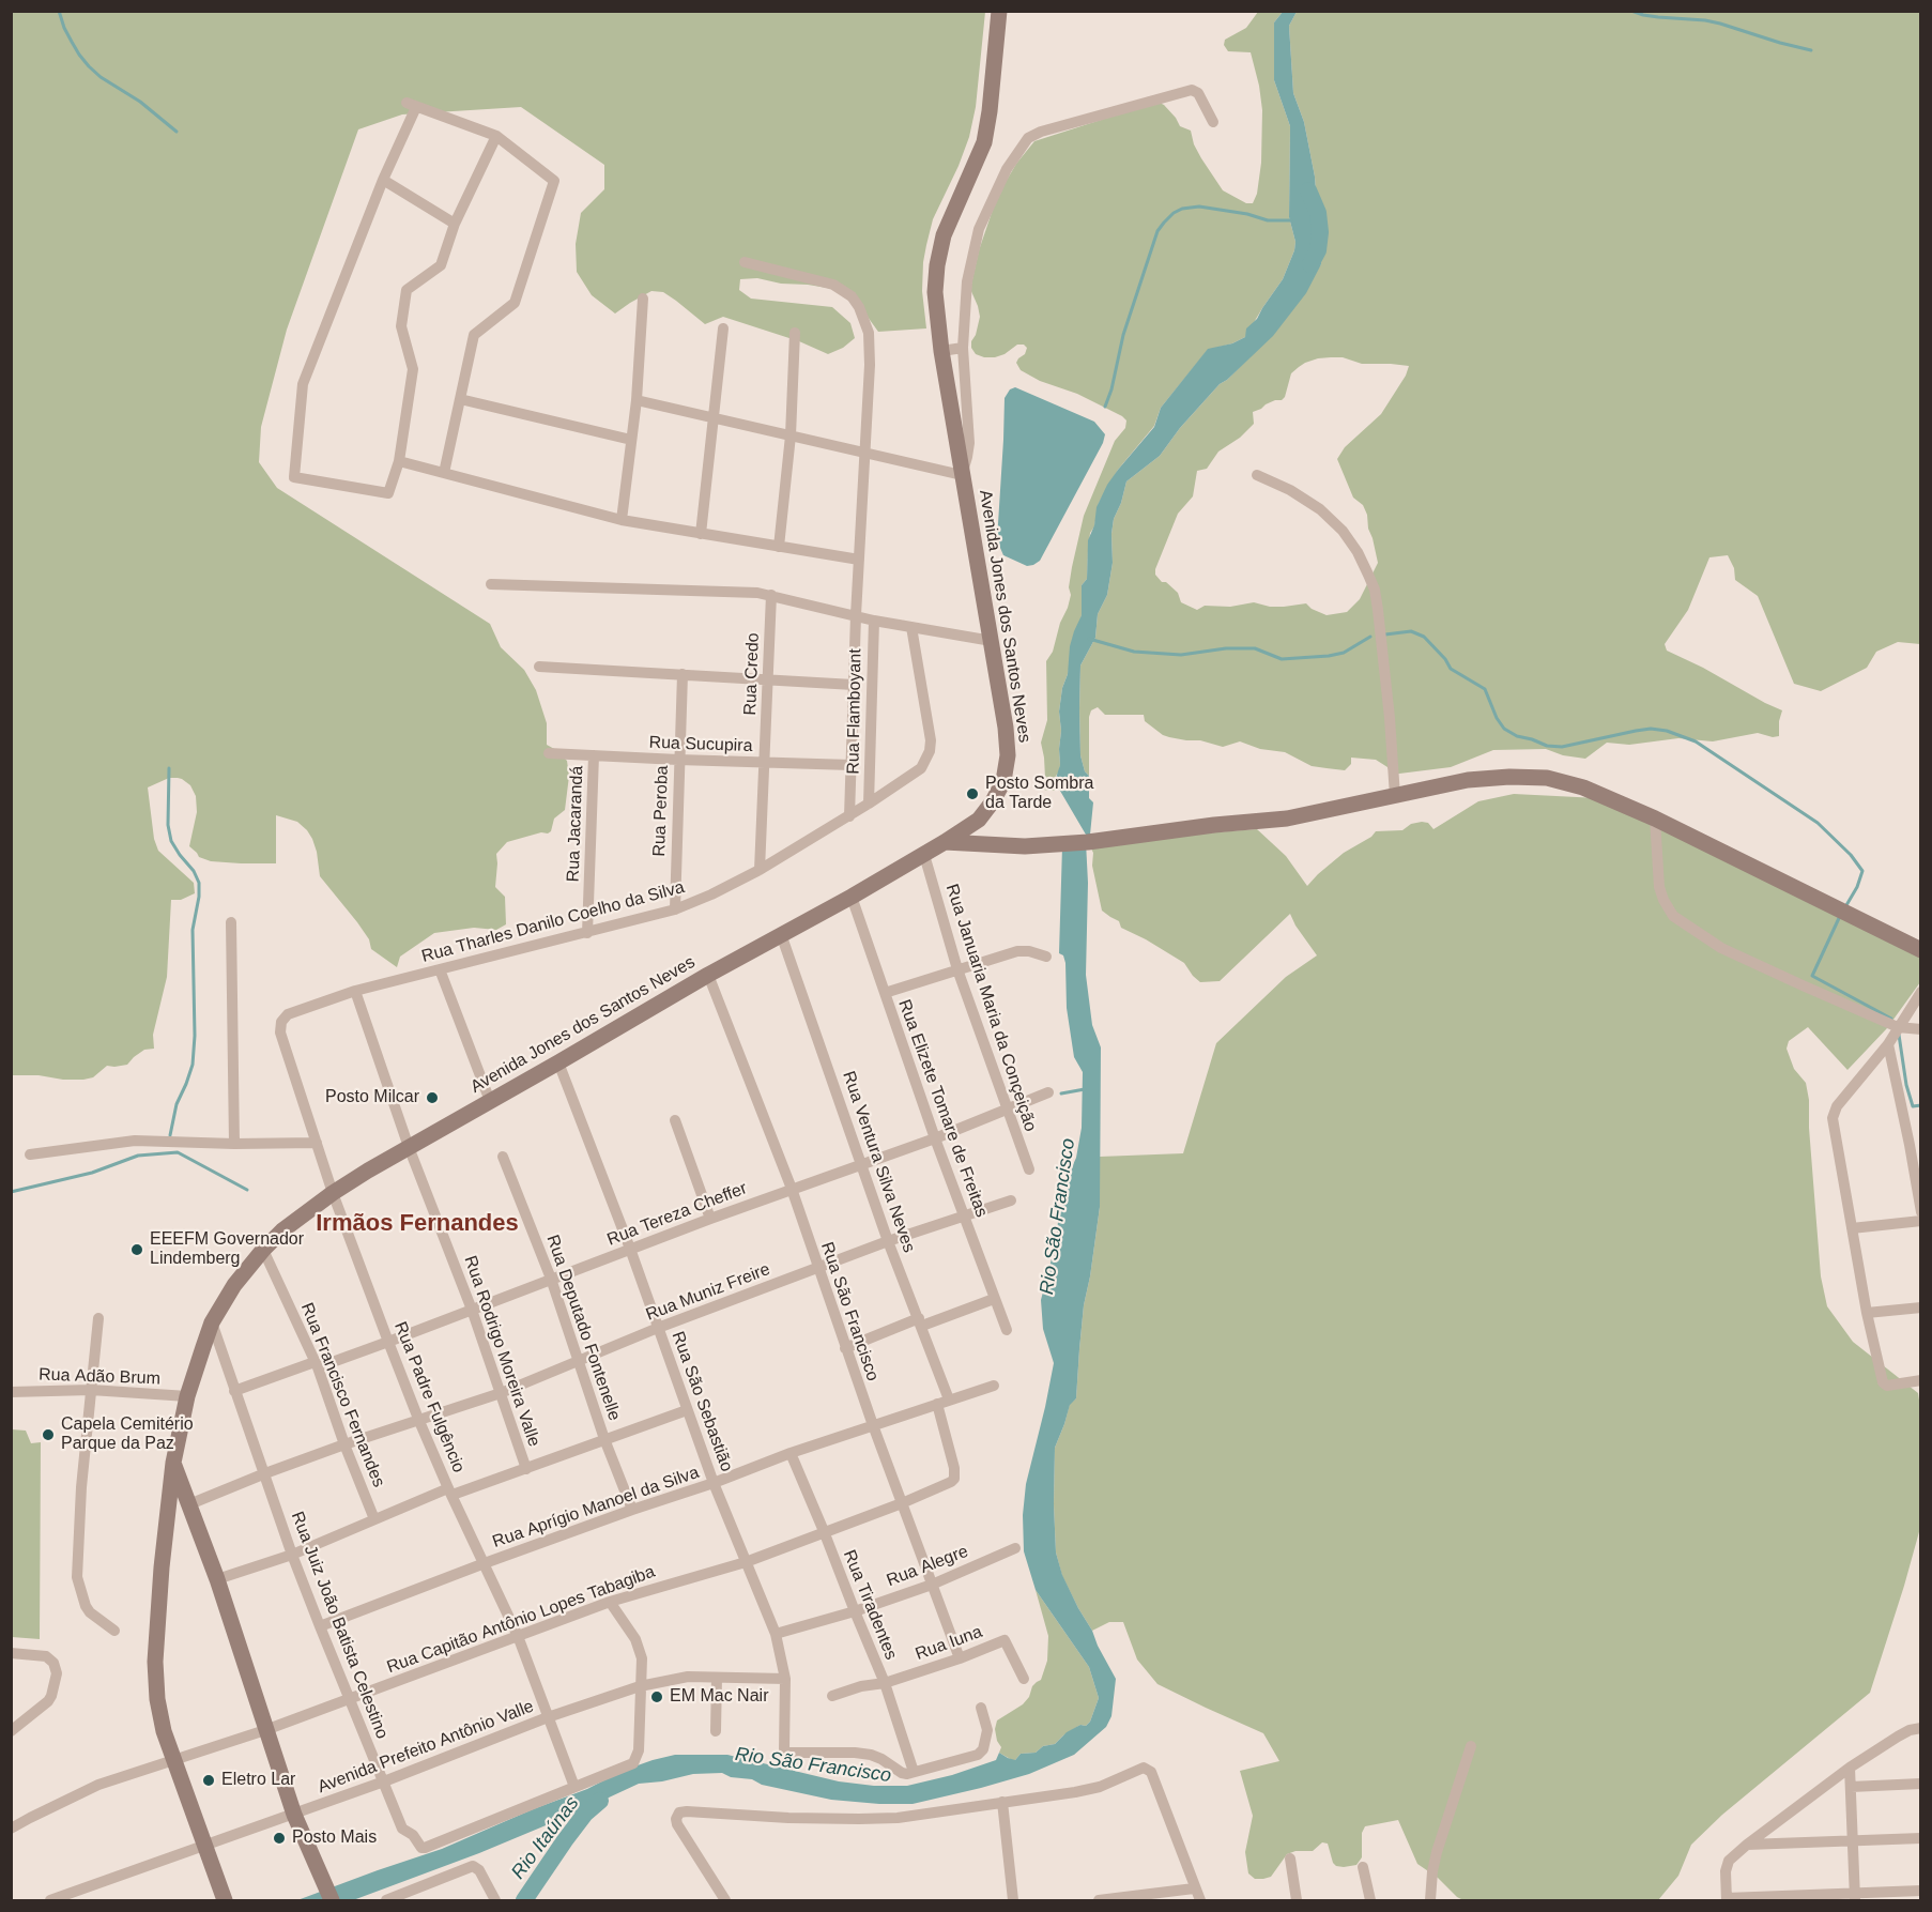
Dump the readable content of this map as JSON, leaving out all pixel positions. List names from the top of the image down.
{
  "streets": {
    "main road": ["Avenida Jones dos Santos Neves"],
    "street": [
      "Rua Credo",
      "Rua Flamboyant",
      "Rua Sucupira",
      "Rua Peroba",
      "Rua Jacarandá",
      "Rua Tharles Danilo Coelho da Silva",
      "Rua Januaria Maria da Conçeição",
      "Rua Elizete Tomare de Freitas",
      "Rua Ventura Silva Neves",
      "Rua Tereza Cheffer",
      "Rua Muniz Freire",
      "Rua São Francisco",
      "Rua Deputado Fontenelle",
      "Rua Rodrigo Moreira Valle",
      "Rua Adão Brum",
      "Rua Francisco Fernandes",
      "Rua Padre Fulgêncio",
      "Rua São Sebastião",
      "Rua Aprígio Manoel da Silva",
      "Rua Alegre",
      "Rua Tiradentes",
      "Rua Capitão Antônio Lopes Tabagiba",
      "Rua Juiz João Batista Celestino",
      "Rua Iuna",
      "Avenida Prefeito Antônio Valle"
    ]
  },
  "crossings": [
    ["Avenida Jones dos Santos Neves", "Rua Januaria Maria da Conçeição"],
    ["Avenida Jones dos Santos Neves", "Rua Elizete Tomare de Freitas"],
    ["Avenida Jones dos Santos Neves", "Rua Ventura Silva Neves"],
    ["Avenida Jones dos Santos Neves", "Rua São Francisco"],
    ["Avenida Jones dos Santos Neves", "Rua Rodrigo Moreira Valle"],
    ["Avenida Jones dos Santos Neves", "Rua Adão Brum"],
    ["Avenida Jones dos Santos Neves", "Rua Francisco Fernandes"],
    ["Avenida Jones dos Santos Neves", "Rua Padre Fulgêncio"],
    ["Avenida Jones dos Santos Neves", "Rua São Sebastião"],
    ["Avenida Jones dos Santos Neves", "Rua Capitão Antônio Lopes Tabagiba"],
    ["Avenida Jones dos Santos Neves", "Rua Juiz João Batista Celestino"],
    ["Avenida Jones dos Santos Neves", "Avenida Prefeito Antônio Valle"],
    ["Rua Credo", "Rua Sucupira"],
    ["Rua Credo", "Rua Tharles Danilo Coelho da Silva"],
    ["Rua Flamboyant", "Rua Tharles Danilo Coelho da Silva"],
    ["Rua Sucupira", "Rua Peroba"],
    ["Rua Sucupira", "Rua Jacarandá"],
    ["Rua Peroba", "Rua Tharles Danilo Coelho da Silva"],
    ["Rua Jacarandá", "Rua Tharles Danilo Coelho da Silva"],
    ["Rua Tharles Danilo Coelho da Silva", "Rua Rodrigo Moreira Valle"],
    ["Rua Tharles Danilo Coelho da Silva", "Rua Padre Fulgêncio"],
    ["Rua Januaria Maria da Conçeição", "Rua Tereza Cheffer"],
    ["Rua Elizete Tomare de Freitas", "Rua Tereza Cheffer"],
    ["Rua Elizete Tomare de Freitas", "Rua Muniz Freire"],
    ["Rua Ventura Silva Neves", "Rua Tereza Cheffer"],
    ["Rua Ventura Silva Neves", "Rua Muniz Freire"],
    ["Rua Ventura Silva Neves", "Rua Aprígio Manoel da Silva"],
    ["Rua Tereza Cheffer", "Rua São Francisco"],
    ["Rua Tereza Cheffer", "Rua Deputado Fontenelle"],
    ["Rua Tereza Cheffer", "Rua Rodrigo Moreira Valle"],
    ["Rua Tereza Cheffer", "Rua Francisco Fernandes"],
    ["Rua Tereza Cheffer", "Rua Padre Fulgêncio"],
    ["Rua Tereza Cheffer", "Rua São Sebastião"],
    ["Rua Tereza Cheffer", "Rua Juiz João Batista Celestino"],
    ["Rua Muniz Freire", "Rua São Francisco"],
    ["Rua Muniz Freire", "Rua Deputado Fontenelle"],
    ["Rua Muniz Freire", "Rua Rodrigo Moreira Valle"],
    ["Rua Muniz Freire", "Rua Francisco Fernandes"],
    ["Rua Muniz Freire", "Rua Padre Fulgêncio"],
    ["Rua Muniz Freire", "Rua São Sebastião"],
    ["Rua Muniz Freire", "Rua Juiz João Batista Celestino"],
    ["Rua São Francisco", "Rua Aprígio Manoel da Silva"],
    ["Rua São Francisco", "Rua Alegre"],
    ["Rua São Francisco", "Rua Capitão Antônio Lopes Tabagiba"],
    ["Rua São Francisco", "Rua Iuna"],
    ["Rua Deputado Fontenelle", "Rua Aprígio Manoel da Silva"],
    ["Rua Padre Fulgêncio", "Rua Aprígio Manoel da Silva"],
    ["Rua Padre Fulgêncio", "Rua Capitão Antônio Lopes Tabagiba"],
    ["Rua Padre Fulgêncio", "Rua Juiz João Batista Celestino"],
    ["Rua Padre Fulgêncio", "Avenida Prefeito Antônio Valle"],
    ["Rua São Sebastião", "Rua Aprígio Manoel da Silva"],
    ["Rua São Sebastião", "Rua Alegre"],
    ["Rua São Sebastião", "Rua Tiradentes"],
    ["Rua São Sebastião", "Rua Capitão Antônio Lopes Tabagiba"],
    ["Rua São Sebastião", "Avenida Prefeito Antônio Valle"],
    ["Rua Aprígio Manoel da Silva", "Rua Tiradentes"],
    ["Rua Aprígio Manoel da Silva", "Rua Capitão Antônio Lopes Tabagiba"],
    ["Rua Aprígio Manoel da Silva", "Rua Juiz João Batista Celestino"],
    ["Rua Alegre", "Rua Tiradentes"],
    ["Rua Tiradentes", "Rua Capitão Antônio Lopes Tabagiba"],
    ["Rua Tiradentes", "Rua Iuna"],
    ["Rua Capitão Antônio Lopes Tabagiba", "Rua Juiz João Batista Celestino"],
    ["Rua Juiz João Batista Celestino", "Avenida Prefeito Antônio Valle"]
  ],
  "districts": ["Irmãos Fernandes"],
  "water": ["Rio São Francisco", "Rio Itaúnas"],
  "places": [
    "Posto Sombra da Tarde",
    "Posto Milcar",
    "EEEFM Governador Lindemberg",
    "Capela Cemitério Parque da Paz",
    "EM Mac Nair",
    "Eletro Lar",
    "Posto Mais"
  ]
}
